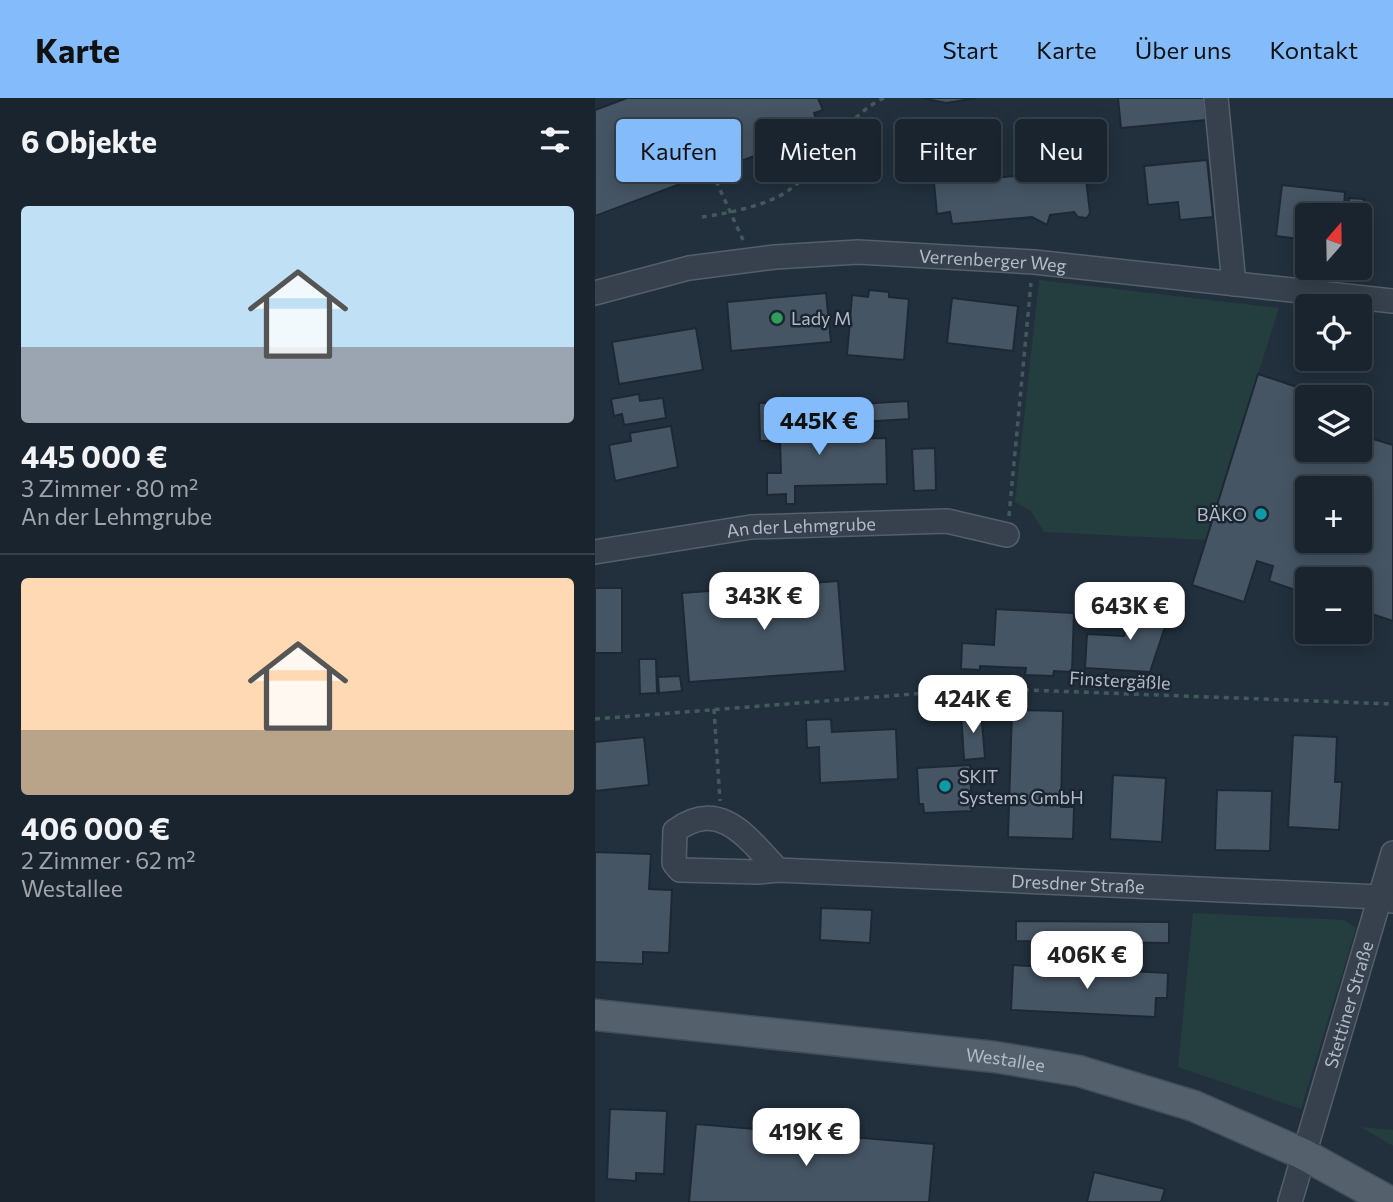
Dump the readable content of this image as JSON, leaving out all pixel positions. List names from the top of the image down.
{
  "streets": {
    "main road": ["Westallee"],
    "street": [
      "Verrenberger Weg",
      "An der Lehmgrube",
      "Dresdner Straße",
      "Stettiner Straße"
    ],
    "path": ["Finstergäßle"]
  },
  "crossings": [
    ["Dresdner Straße", "Stettiner Straße"],
    ["Stettiner Straße", "Westallee"]
  ],
  "places": ["Lady M", "BÄKO", "SKIT Systems GmbH"],
  "north": "top",
  "page": {
    "header": "Karte",
    "nav": [
      "Start",
      "Karte",
      "Über uns",
      "Kontakt"
    ],
    "heading": "6 Objekte",
    "chip": [
      "Kaufen",
      "Mieten",
      "Filter",
      "Neu"
    ],
    "list": [
      {
        "name": "445 000 €",
        "note": "3 Zimmer · 80 m² · An der Lehmgrube"
      },
      {
        "name": "406 000 €",
        "note": "2 Zimmer · 62 m² · Westallee"
      }
    ],
    "map_buttons": ["+", "−"],
    "price": [
      "445K €",
      "343K €",
      "643K €",
      "424K €",
      "406K €",
      "419K €"
    ]
  }
}
